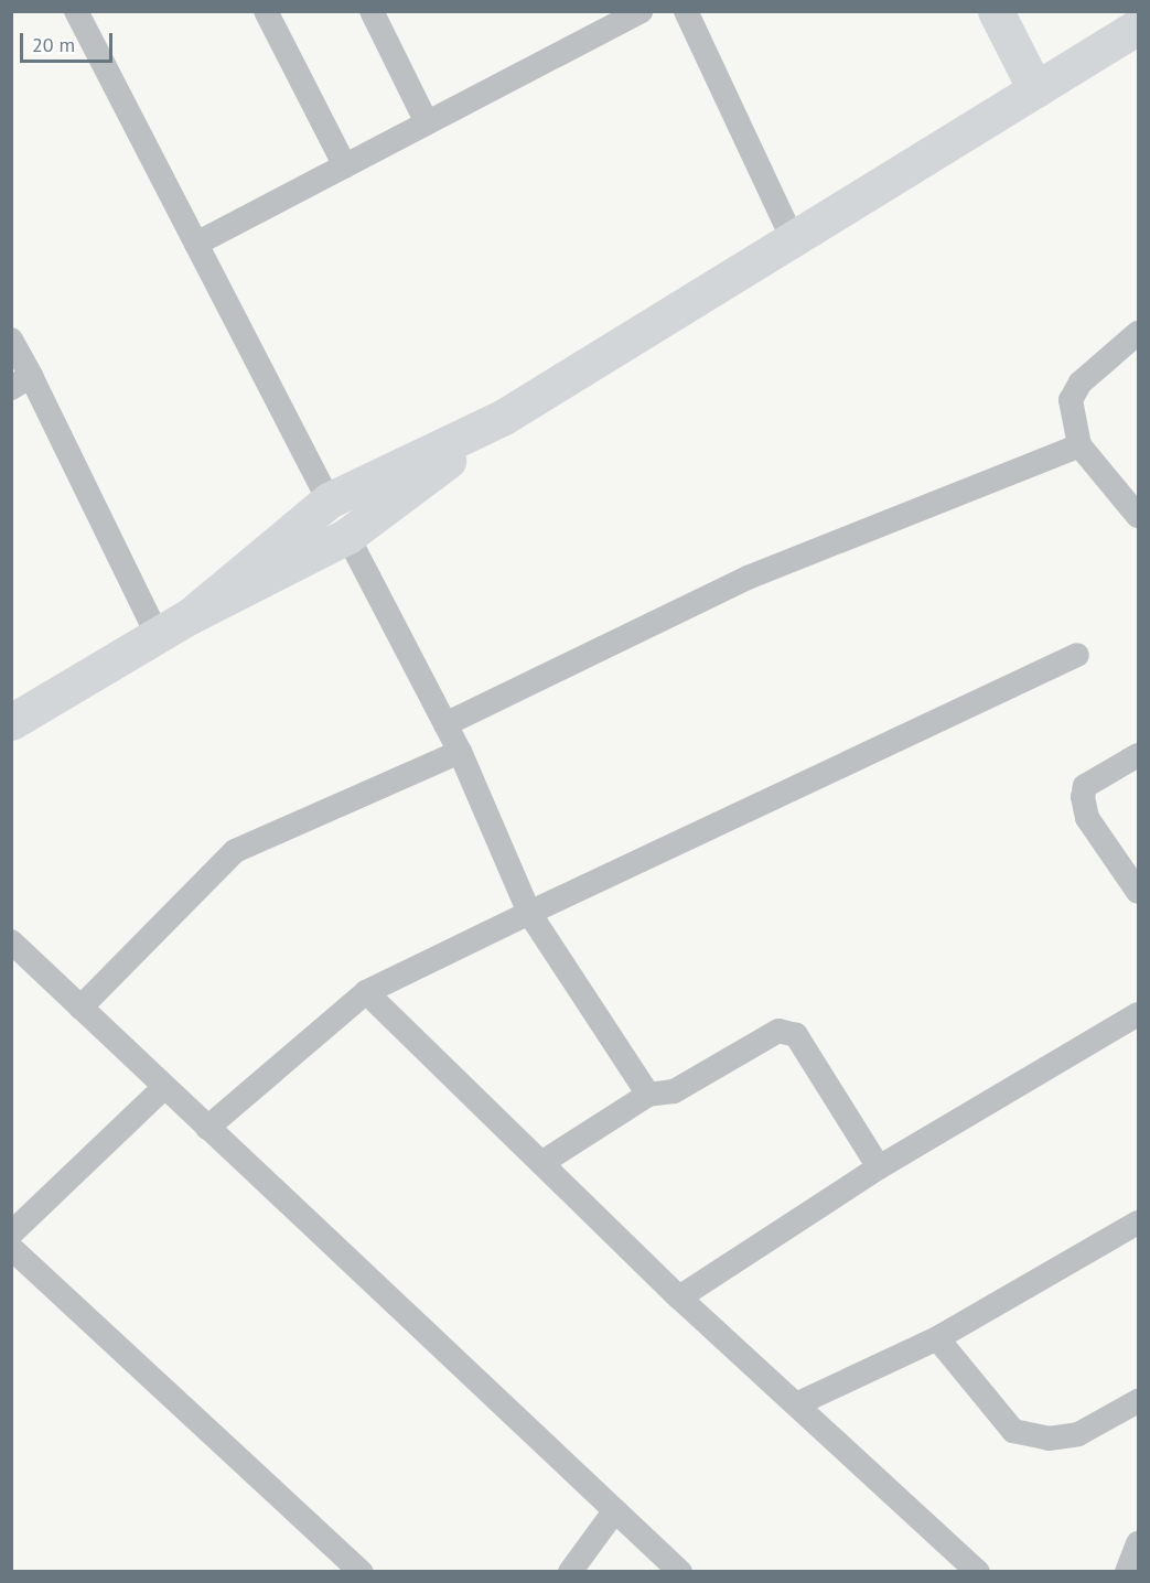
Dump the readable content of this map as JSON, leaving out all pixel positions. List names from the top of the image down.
{
  "scale_bar": "20 m"
}
